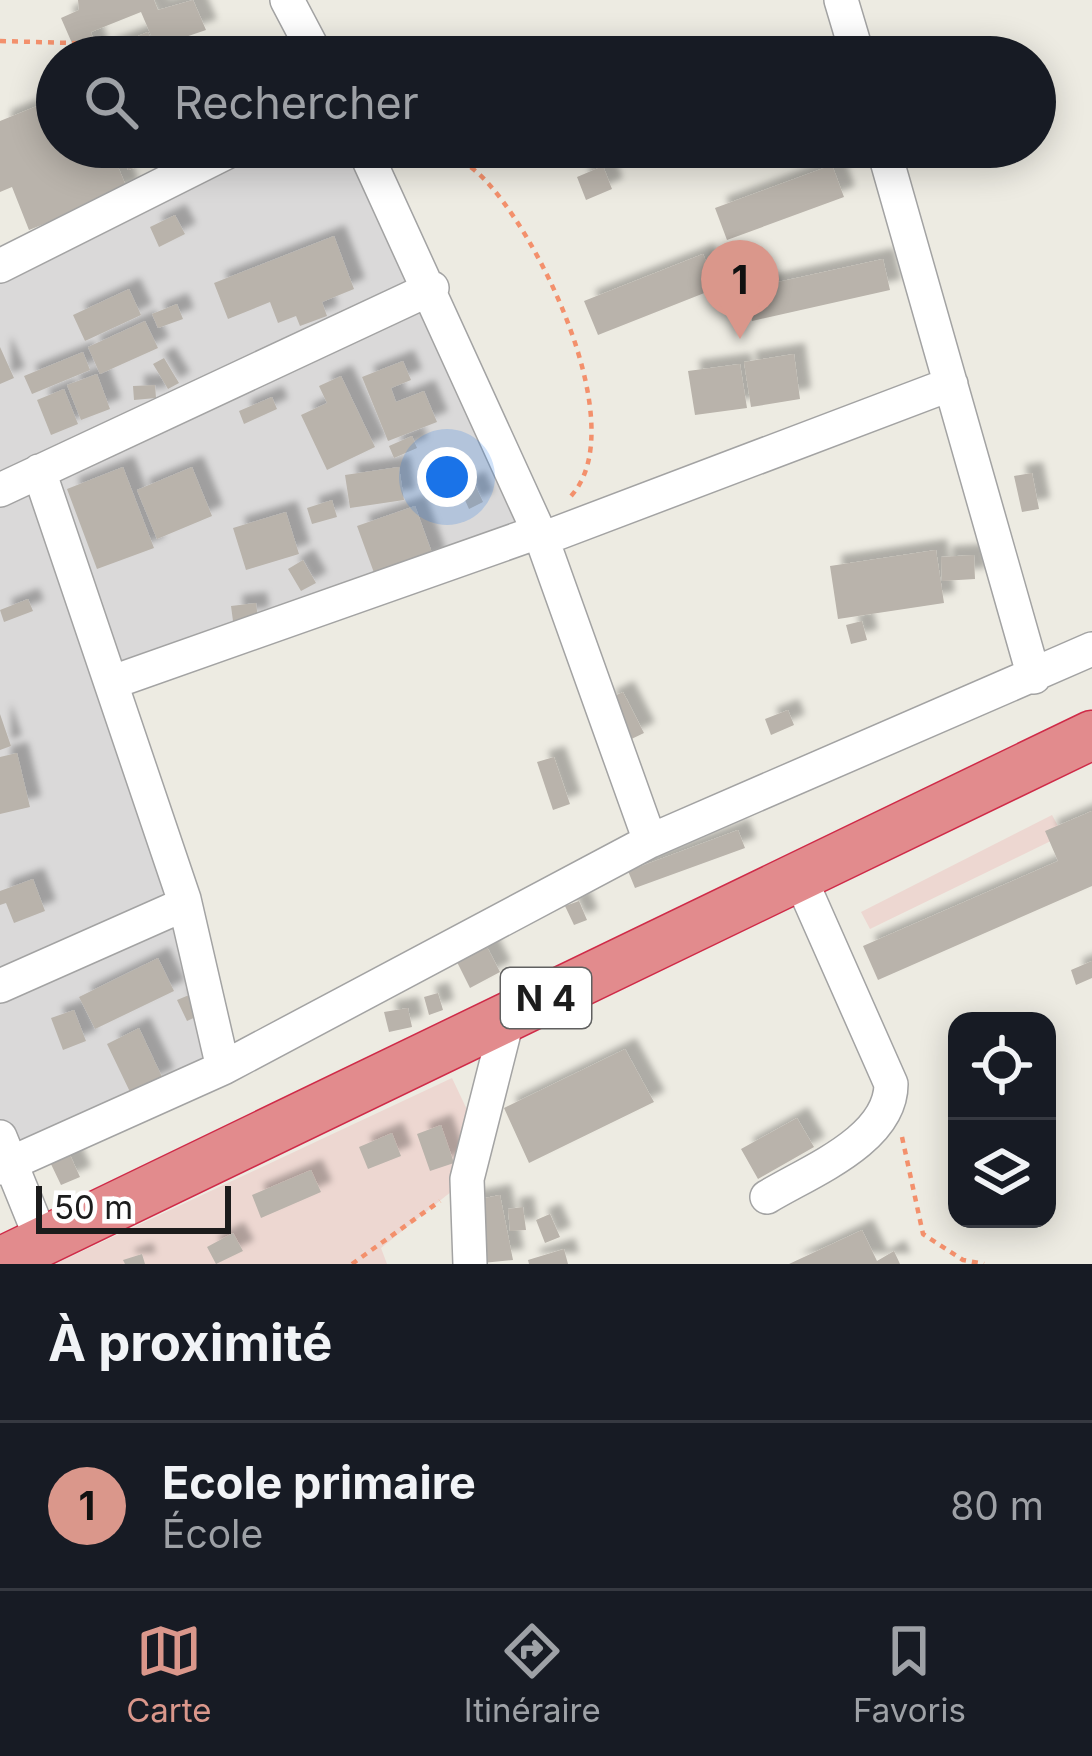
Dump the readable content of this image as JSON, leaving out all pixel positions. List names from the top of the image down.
{
  "streets": {
    "highway": ["N 4"]
  },
  "scale_bar": "50 m",
  "page": {
    "search": "Rechercher",
    "pins": "1",
    "scale": "50 m",
    "heading": "À proximité",
    "list": [
      {
        "mark": "1",
        "name": "Ecole primaire",
        "note": "École",
        "value": "80 m"
      }
    ],
    "nav": ["Carte", "Itinéraire", "Favoris"]
  }
}
